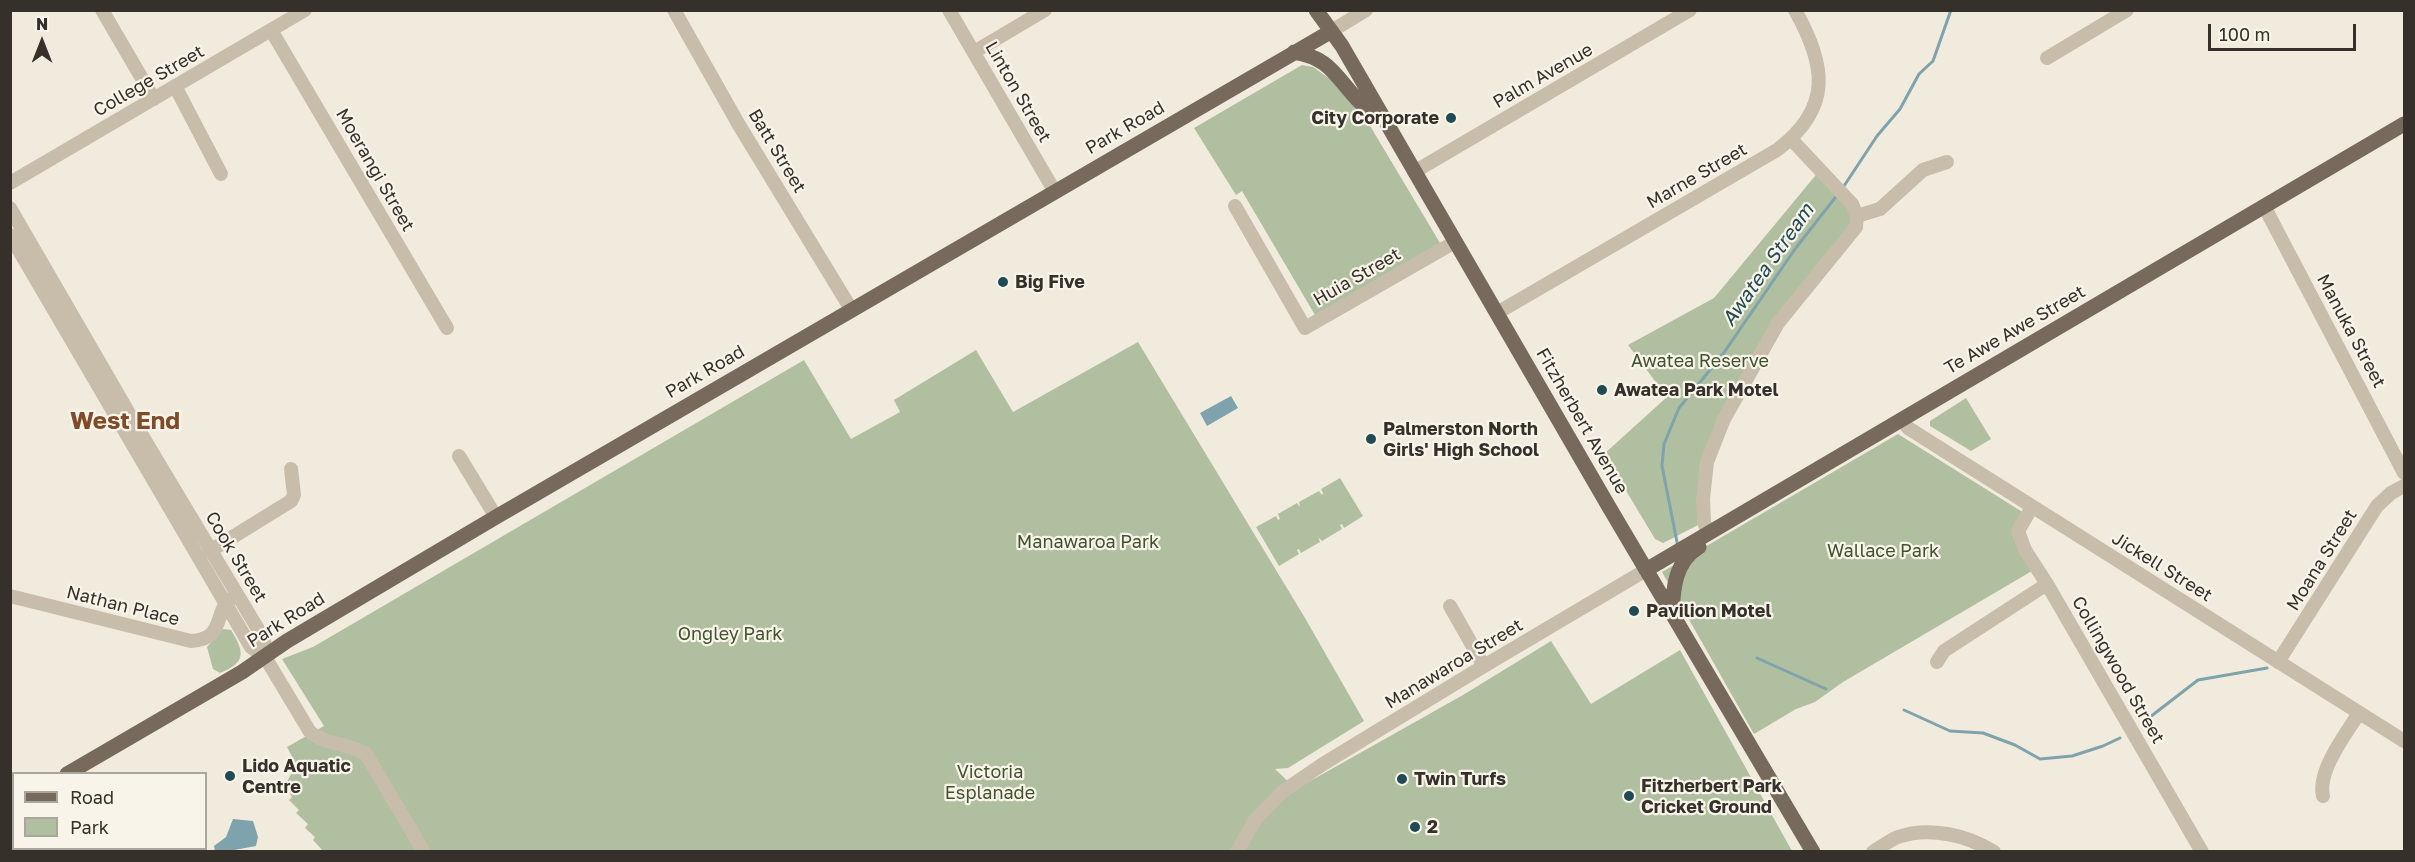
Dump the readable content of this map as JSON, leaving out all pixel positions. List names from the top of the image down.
{
  "streets": {
    "main road": ["Park Road", "Te Awe Awe Street", "Fitzherbert Avenue"],
    "street": [
      "Palm Avenue",
      "College Street",
      "Linton Street",
      "Batt Street",
      "Moerangi Street",
      "Marne Street",
      "Huia Street",
      "Manuka Street",
      "Cook Street",
      "Moana Street",
      "Jickell Street",
      "Nathan Place",
      "Manawaroa Street",
      "Collingwood Street"
    ]
  },
  "crossings": [
    ["Palm Avenue", "Fitzherbert Avenue"],
    ["College Street", "Moerangi Street"],
    ["Linton Street", "Park Road"],
    ["Park Road", "Batt Street"],
    ["Park Road", "Fitzherbert Avenue"],
    ["Park Road", "Cook Street"],
    ["Marne Street", "Fitzherbert Avenue"],
    ["Huia Street", "Fitzherbert Avenue"],
    ["Te Awe Awe Street", "Manuka Street"],
    ["Te Awe Awe Street", "Fitzherbert Avenue"],
    ["Te Awe Awe Street", "Jickell Street"],
    ["Te Awe Awe Street", "Manawaroa Street"],
    ["Fitzherbert Avenue", "Manawaroa Street"],
    ["Cook Street", "Nathan Place"],
    ["Moana Street", "Jickell Street"],
    ["Jickell Street", "Collingwood Street"]
  ],
  "districts": ["West End"],
  "water": ["Awatea Stream"],
  "parks": [
    "Awatea Reserve",
    "Manawaroa Park",
    "Wallace Park",
    "Ongley Park",
    "Victoria Esplanade"
  ],
  "places": [
    "City Corporate",
    "Big Five",
    "Awatea Park Motel",
    "Palmerston North Girls' High School",
    "Pavilion Motel",
    "Lido Aquatic Centre",
    "Twin Turfs",
    "Fitzherbert Park Cricket Ground",
    "2"
  ],
  "legend": ["Road", "Park"],
  "scale_bar": "100 m",
  "north": "top"
}
